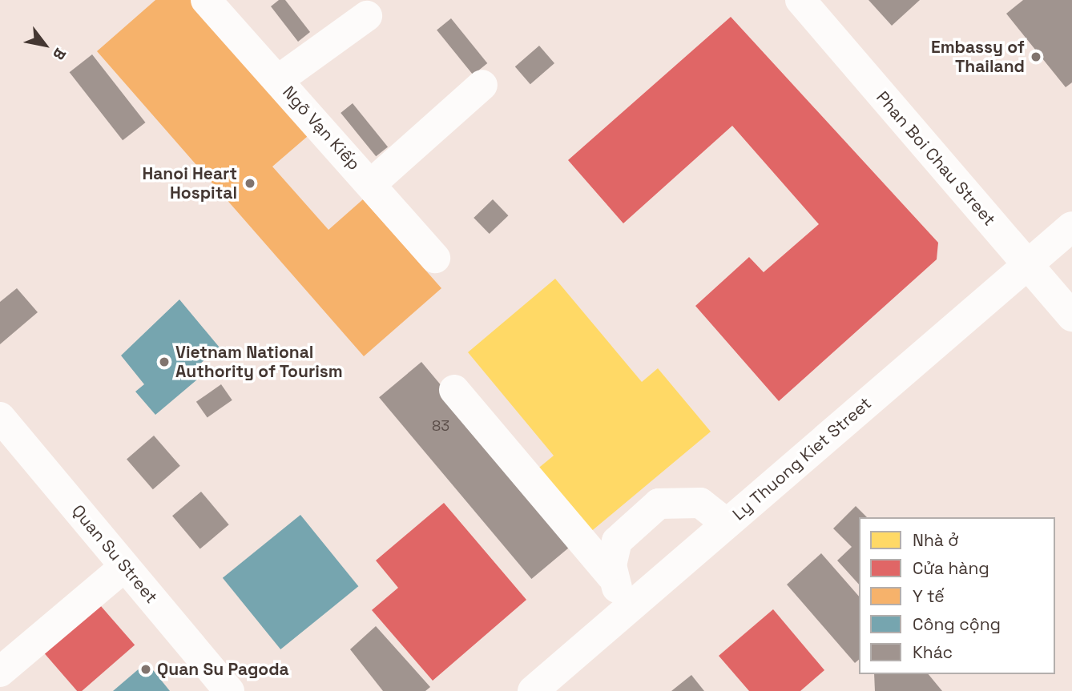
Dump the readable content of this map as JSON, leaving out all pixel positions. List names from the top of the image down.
{
  "streets": {
    "street": [
      "Ngõ Vạn Kiếp",
      "Phan Boi Chau Street",
      "Ly Thuong Kiet Street",
      "Quan Su Street"
    ]
  },
  "crossings": [
    ["Phan Boi Chau Street", "Ly Thuong Kiet Street"]
  ],
  "places": [
    "Embassy of Thailand",
    "Hanoi Heart Hospital",
    "Vietnam National Authority of Tourism",
    "Quan Su Pagoda"
  ],
  "house_numbers": ["83"],
  "legend": [
    "Nhà ở",
    "Cửa hàng",
    "Y tế",
    "Công cộng",
    "Khác"
  ],
  "north": "bottom right"
}
